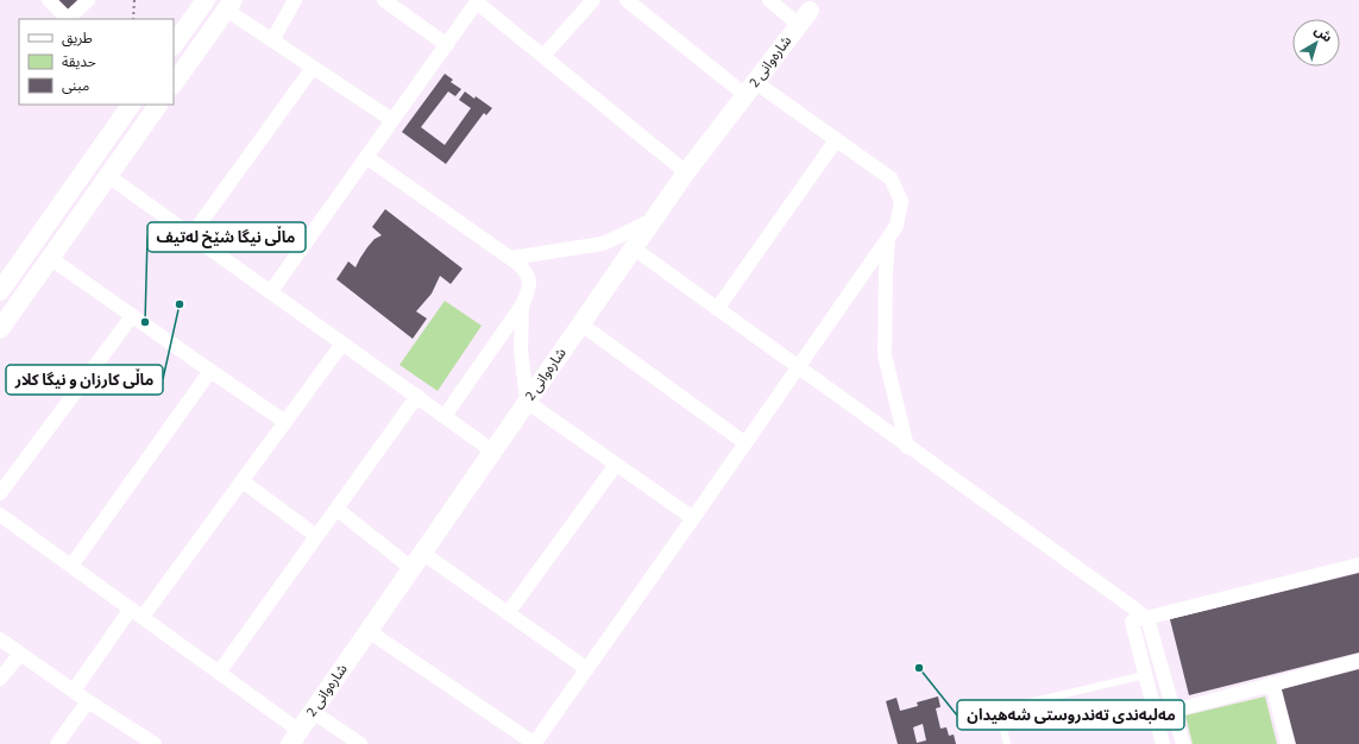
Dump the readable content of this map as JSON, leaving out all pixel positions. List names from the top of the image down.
{
  "streets": {
    "street": ["شارەوانی 2"]
  },
  "places": ["ماڵی کارزان و نیگا کلار", "ماڵی نیگا شێخ لەتیف", "مەلبەندی تەندروستی شەهیدان"],
  "legend": ["طريق", "حديقة", "مبنى"],
  "north": "top right"
}
